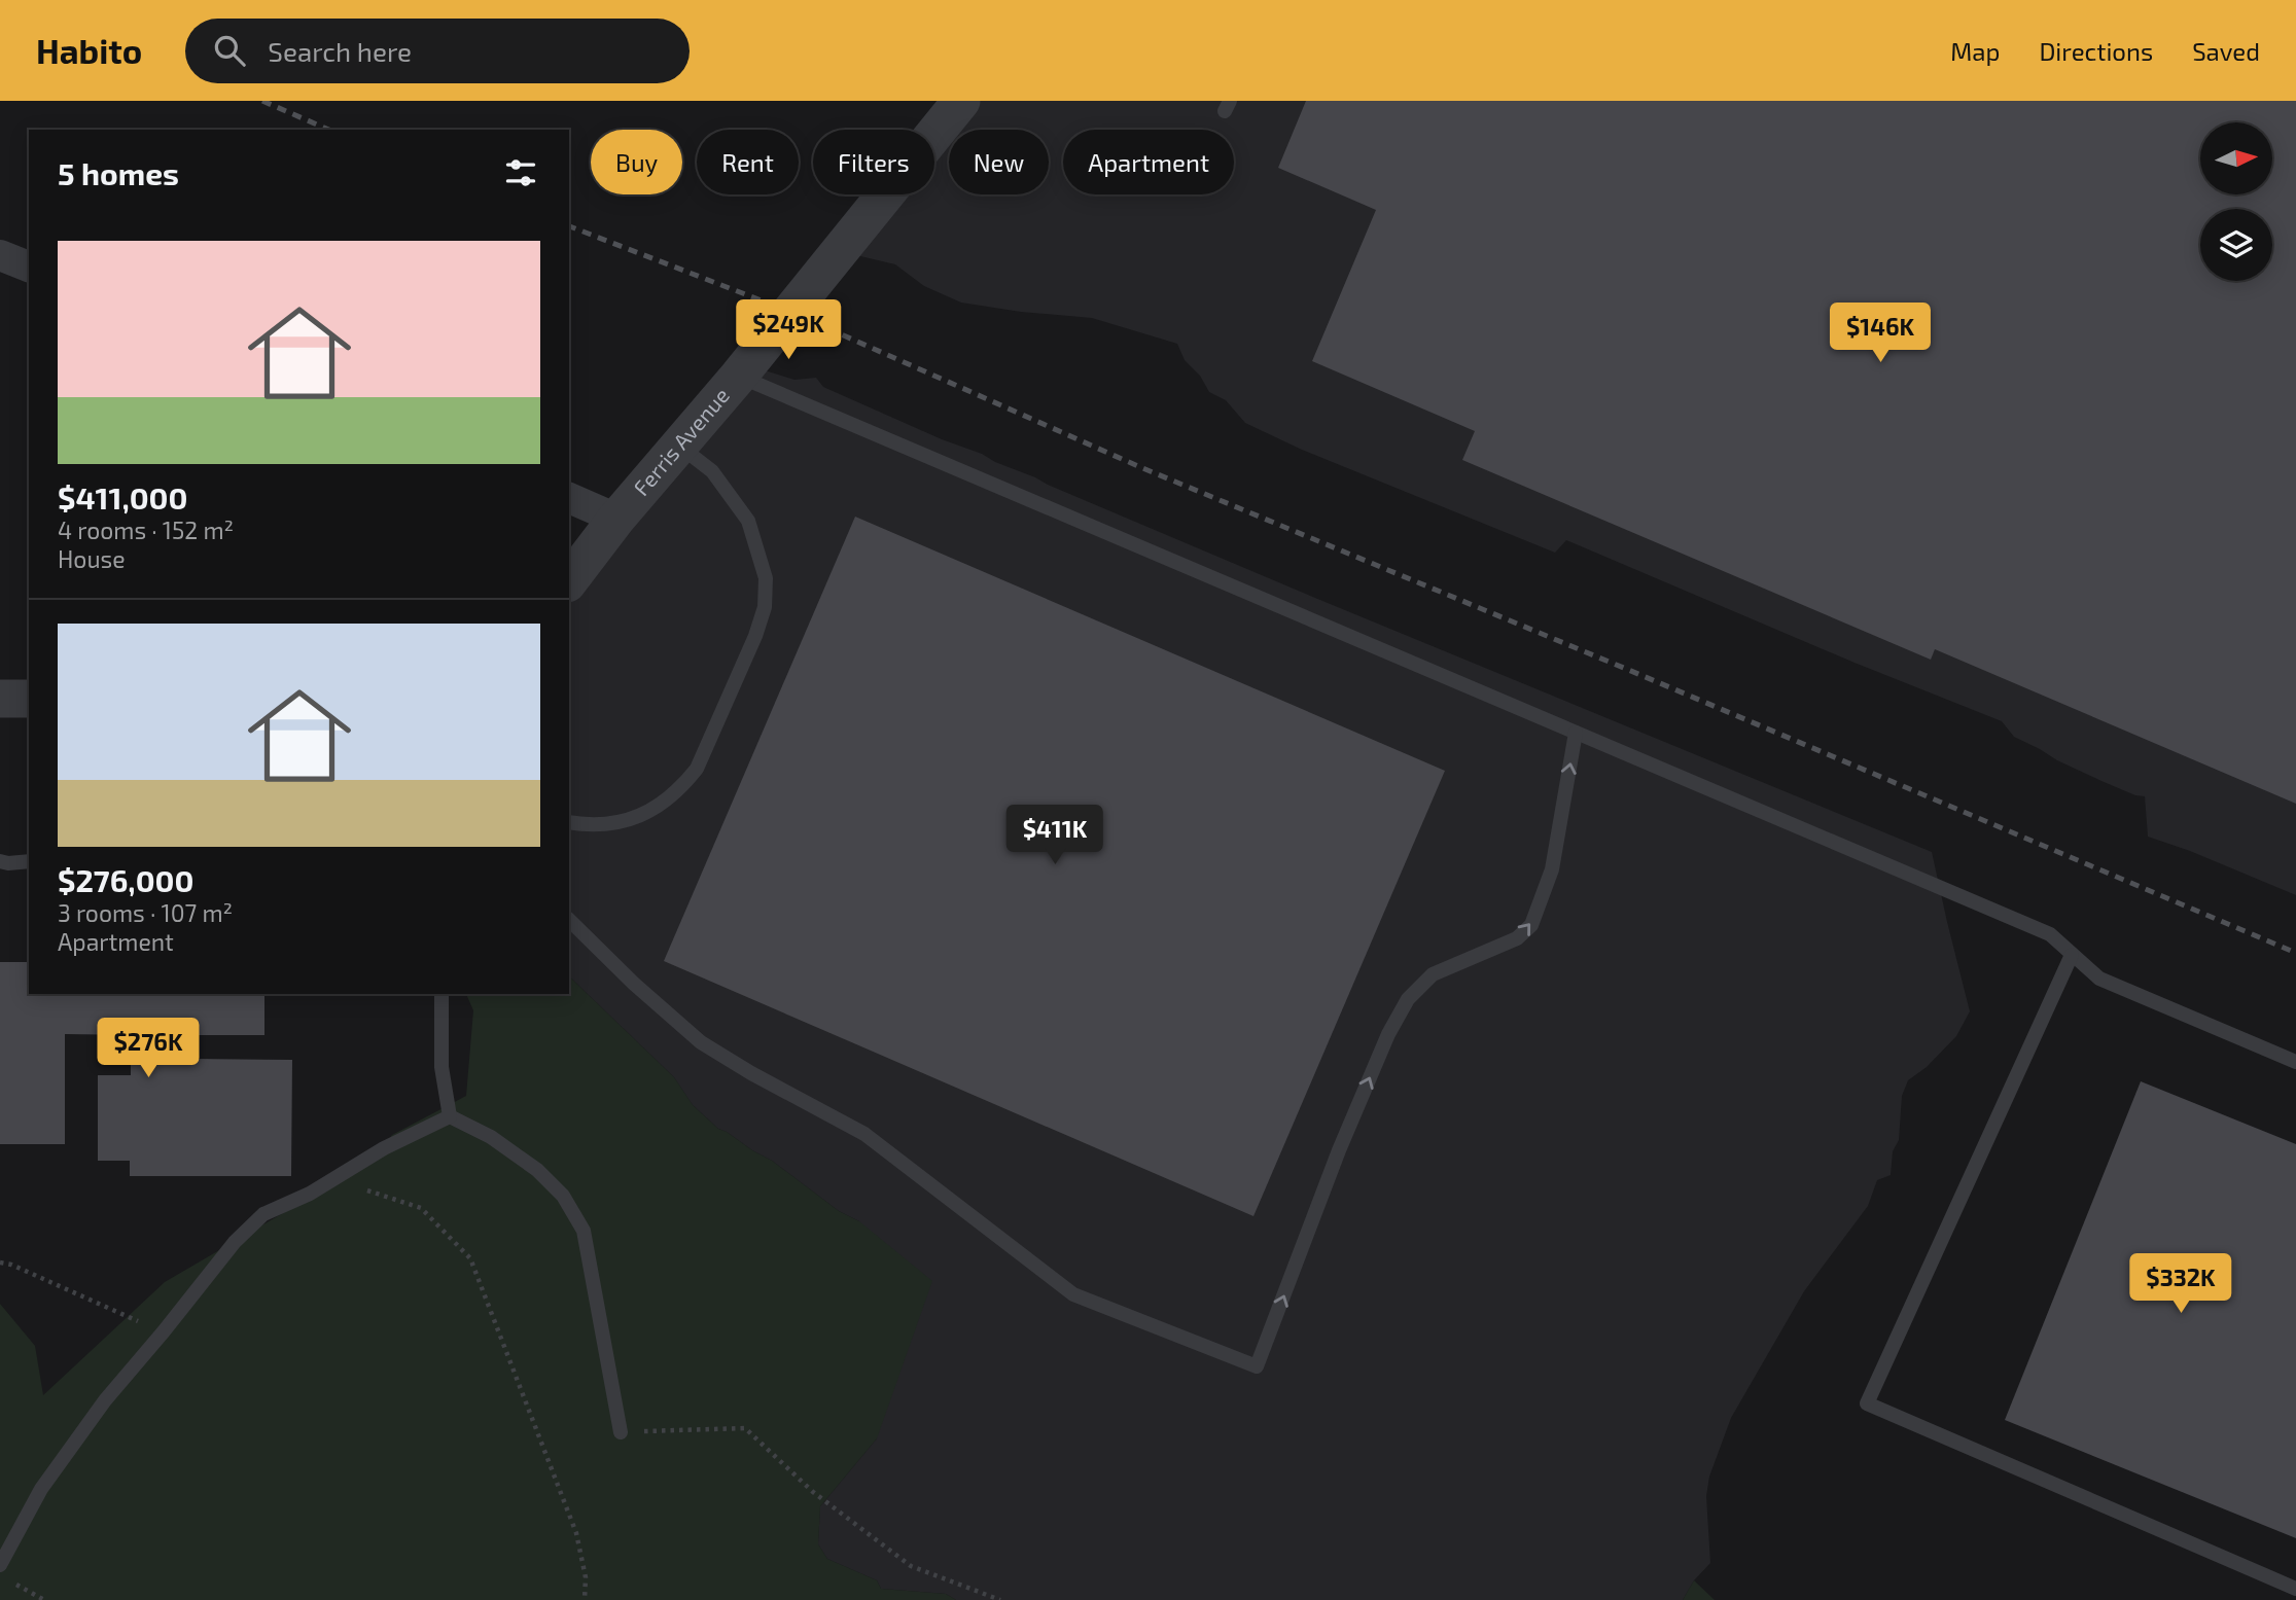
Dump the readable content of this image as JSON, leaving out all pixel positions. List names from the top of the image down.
{
  "streets": {
    "street": ["Ferris Avenue"]
  },
  "north": "right",
  "page": {
    "header": "Habito",
    "search": "Search here",
    "nav": ["Map", "Directions", "Saved"],
    "chip": [
      "Buy",
      "Rent",
      "Filters",
      "New",
      "Apartment"
    ],
    "heading": "5 homes",
    "list": [
      {
        "name": "$411,000",
        "note": "4 rooms · 152 m² · House"
      },
      {
        "name": "$276,000",
        "note": "3 rooms · 107 m² · Apartment"
      }
    ],
    "price": [
      "$249K",
      "$146K",
      "$411K",
      "$276K",
      "$332K"
    ]
  }
}
